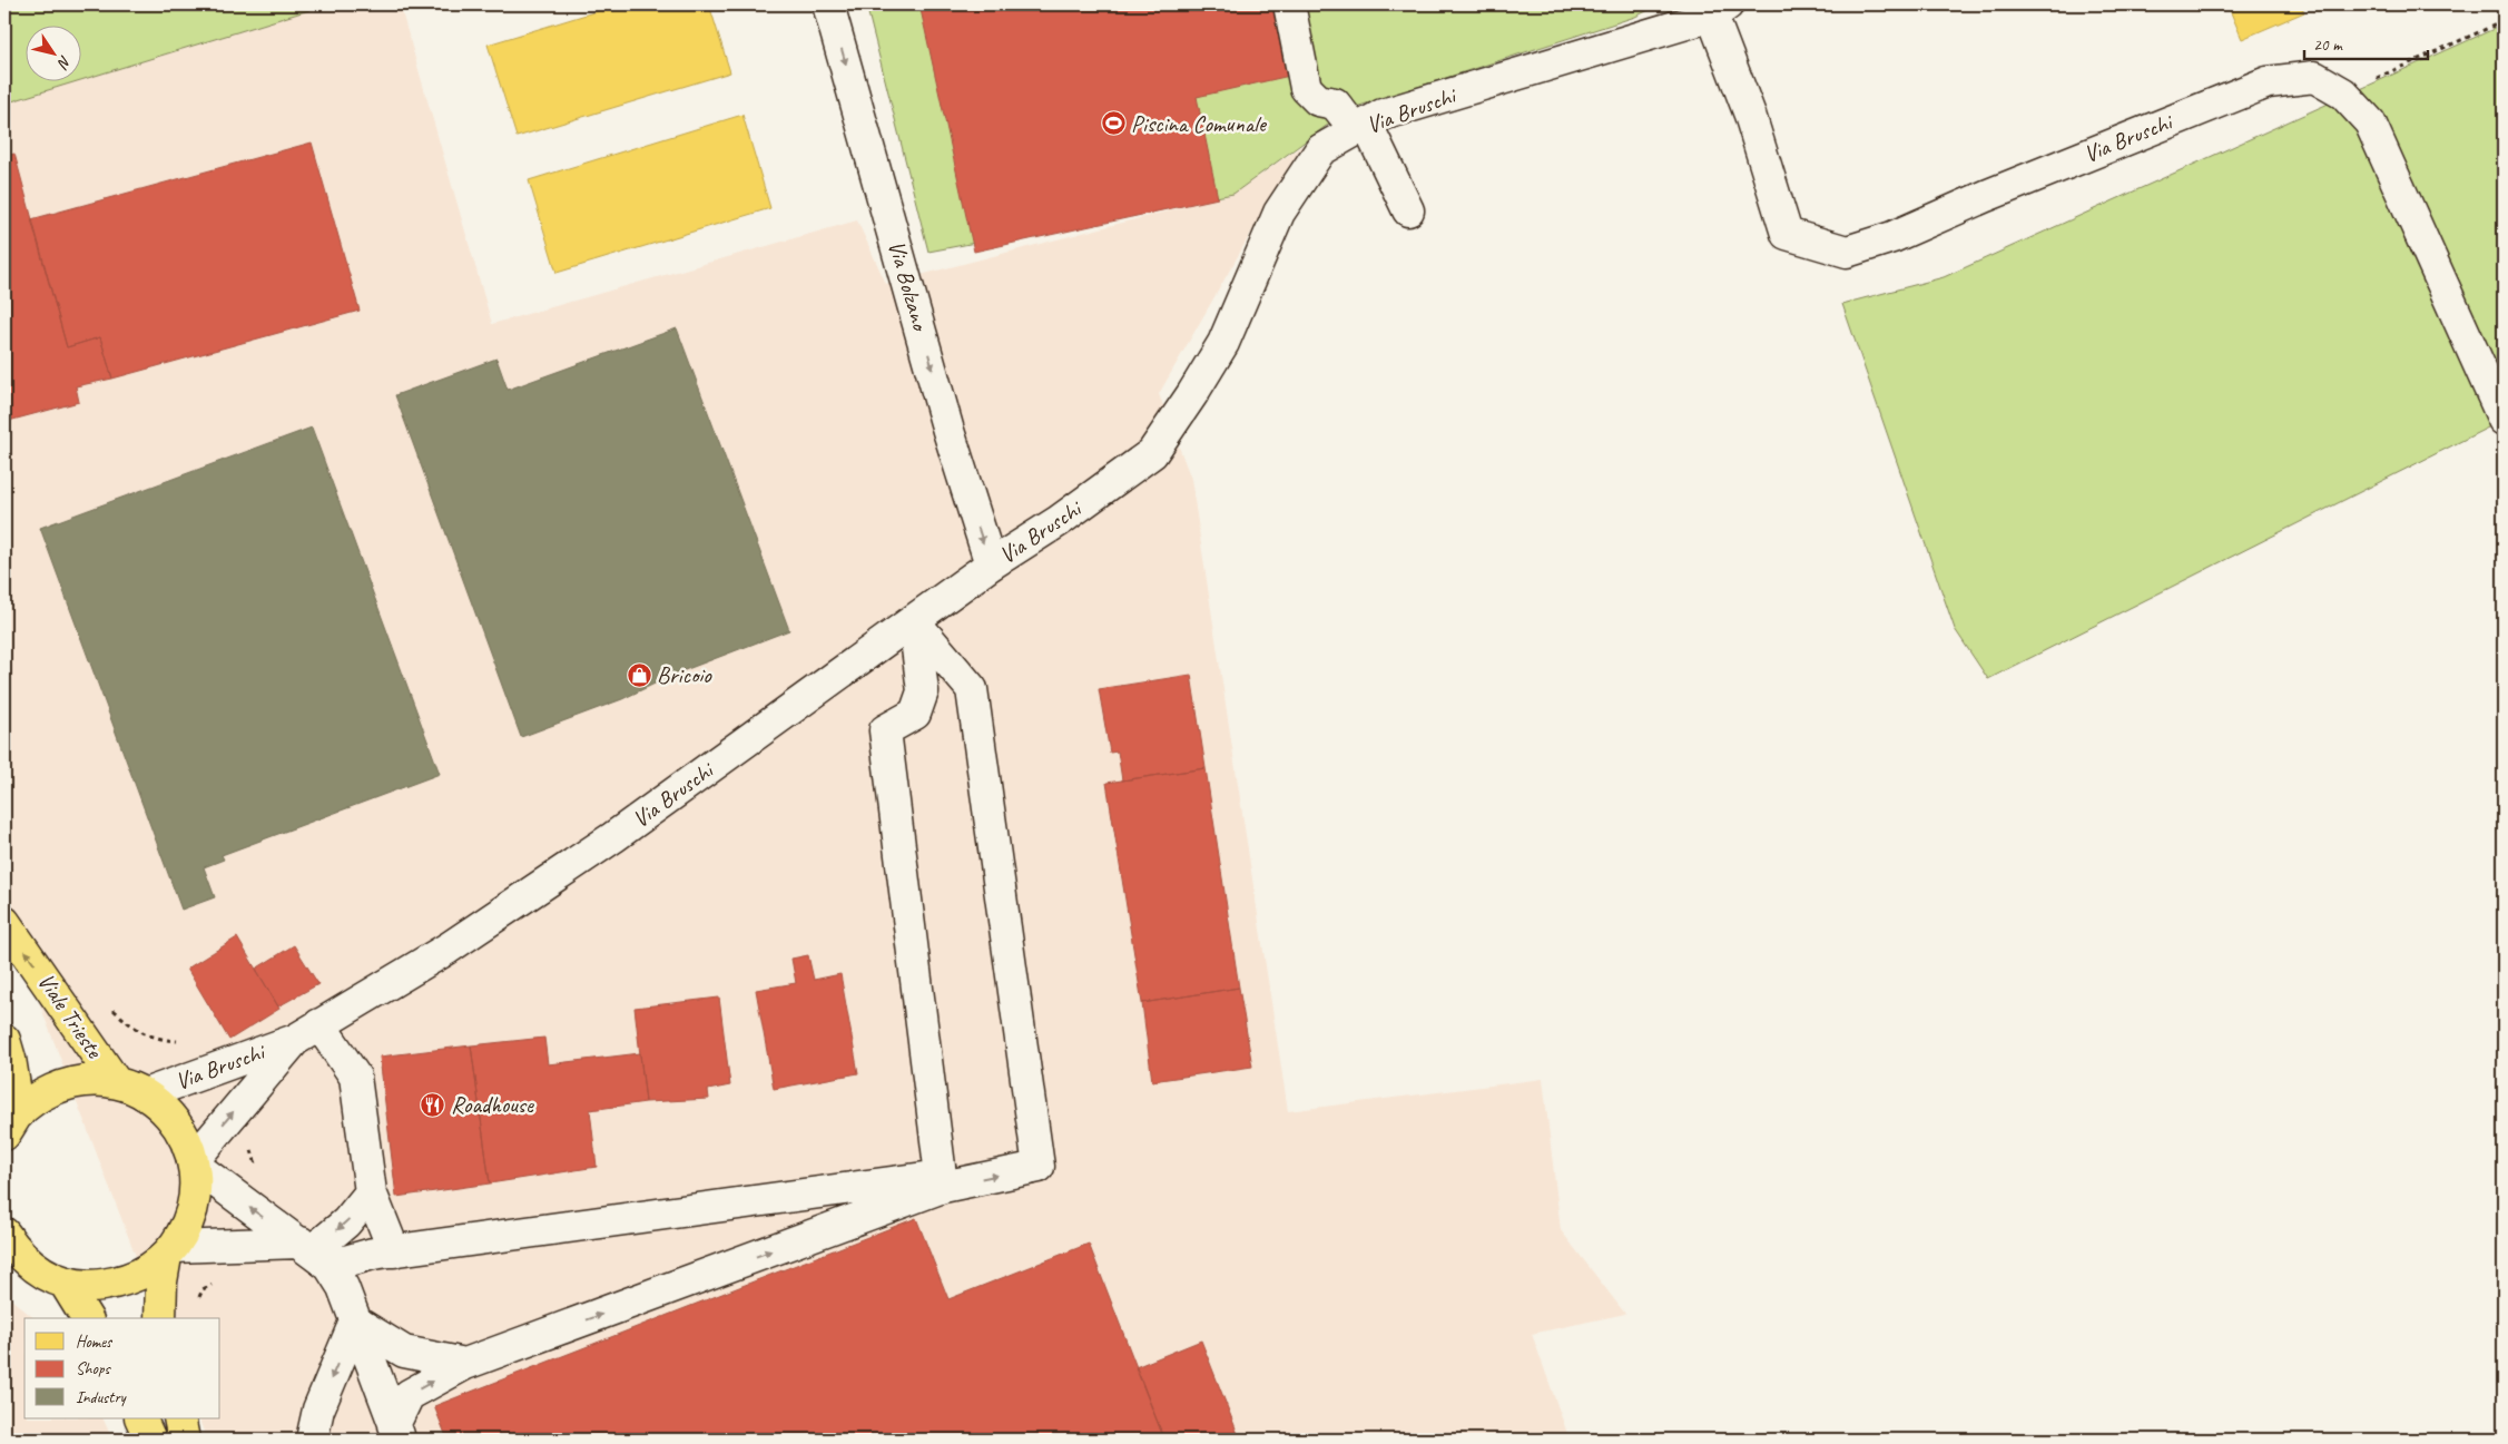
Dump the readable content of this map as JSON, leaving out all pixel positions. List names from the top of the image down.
{
  "streets": {
    "main road": ["Viale Trieste"],
    "street": ["Via Bruschi", "Via Bolzano"]
  },
  "crossings": [
    ["Via Bruschi", "Via Bolzano"]
  ],
  "one_way": ["Via Bolzano", "Viale Trieste"],
  "places": {
    "sports": ["Piscina Comunale"],
    "shop": ["Bricoio"],
    "restaurant": ["Roadhouse"]
  },
  "legend": ["Homes", "Shops", "Industry"],
  "scale_bar": "20 m",
  "north": "bottom right"
}
